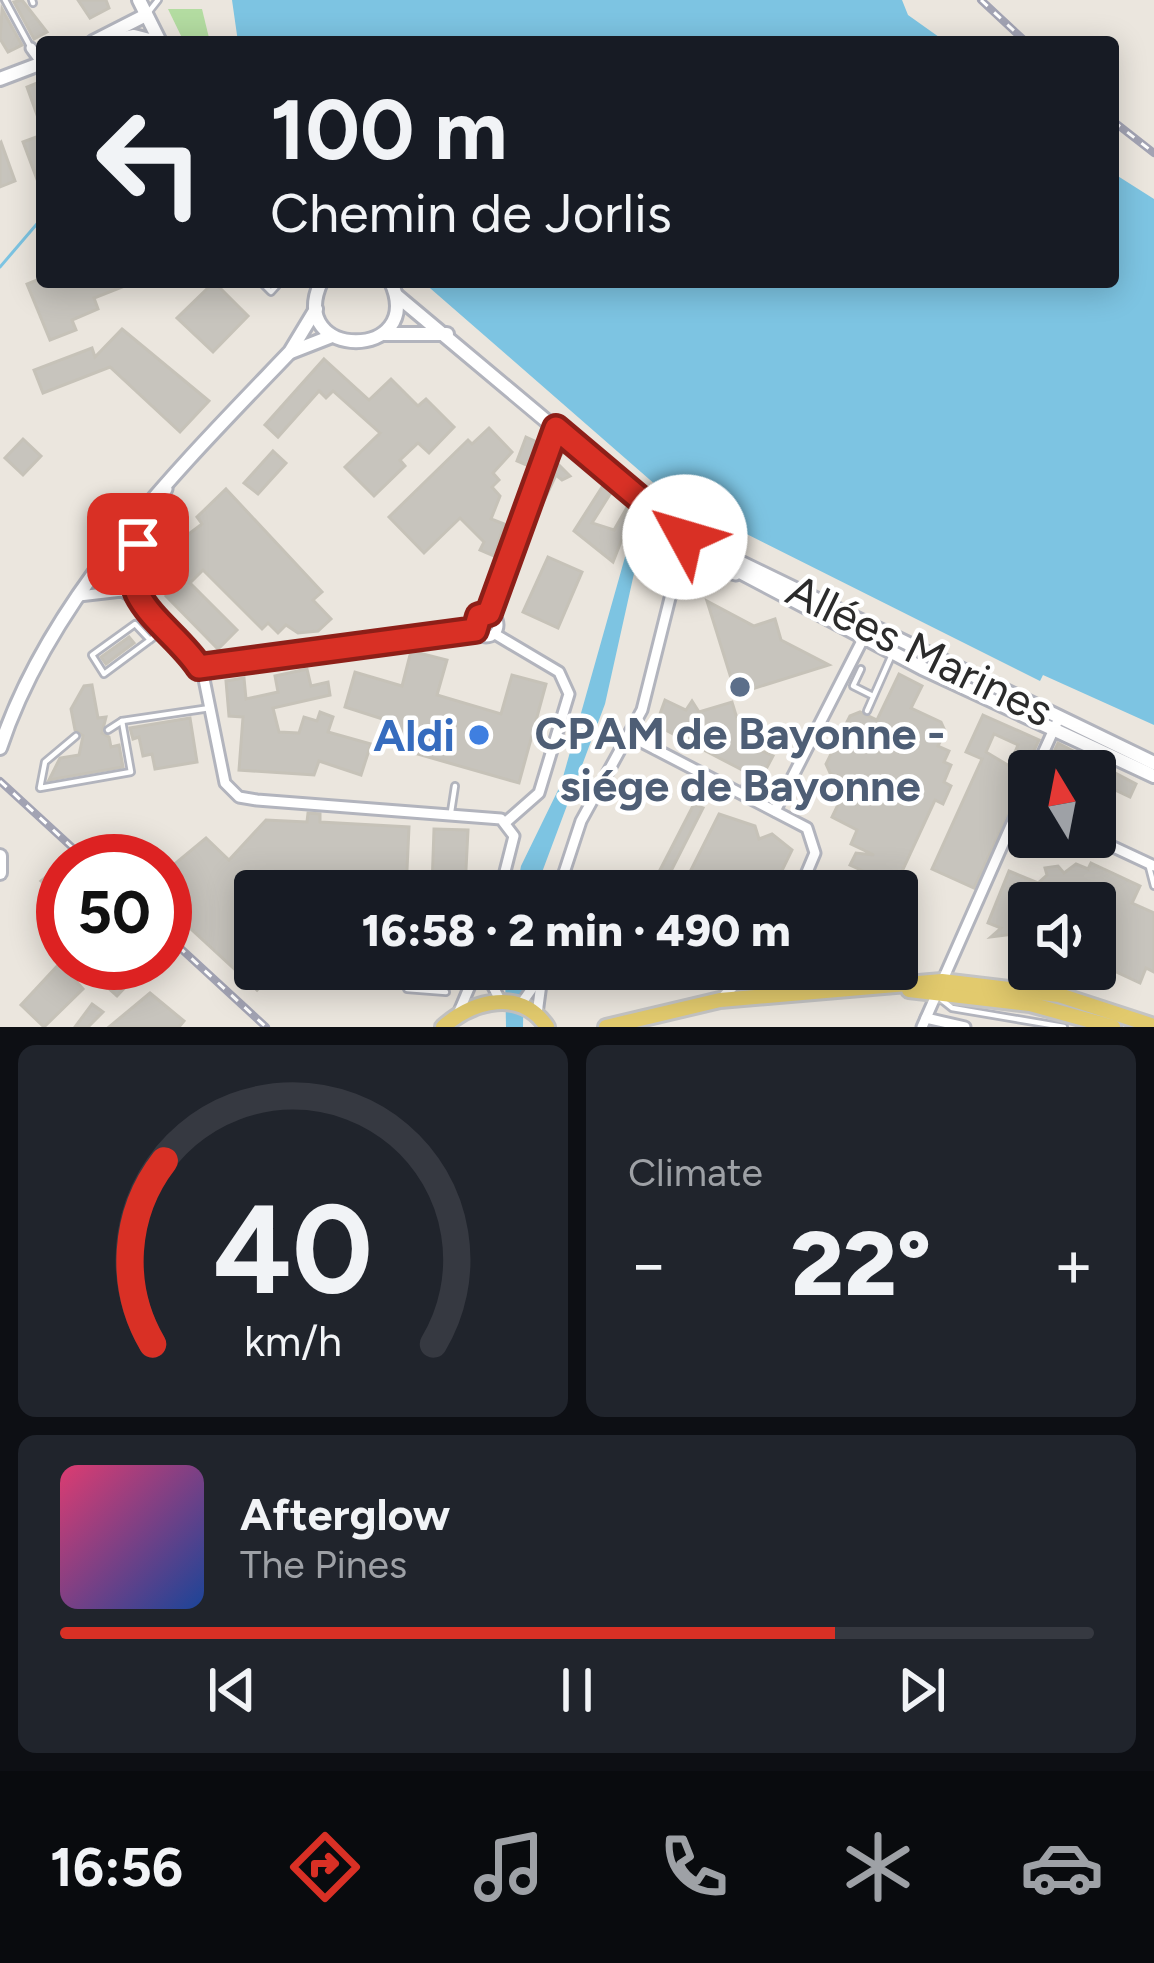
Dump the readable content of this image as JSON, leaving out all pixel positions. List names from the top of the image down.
{
  "streets": {
    "main road": ["Allées Marines"]
  },
  "places": ["CPAM de Bayonne - siége de Bayonne", "Aldi"],
  "north": "top",
  "page": {
    "turn": ["100 m", "Chemin de Jorlis"],
    "limit": "50",
    "trip": "16:58 · 2 min · 490 m",
    "tile": "Climate",
    "heat": ["−", "22°", "+"],
    "song": ["Afterglow", "The Pines"],
    "tabs": "16:56",
    "gauge": ["40", "km/h"]
  }
}
